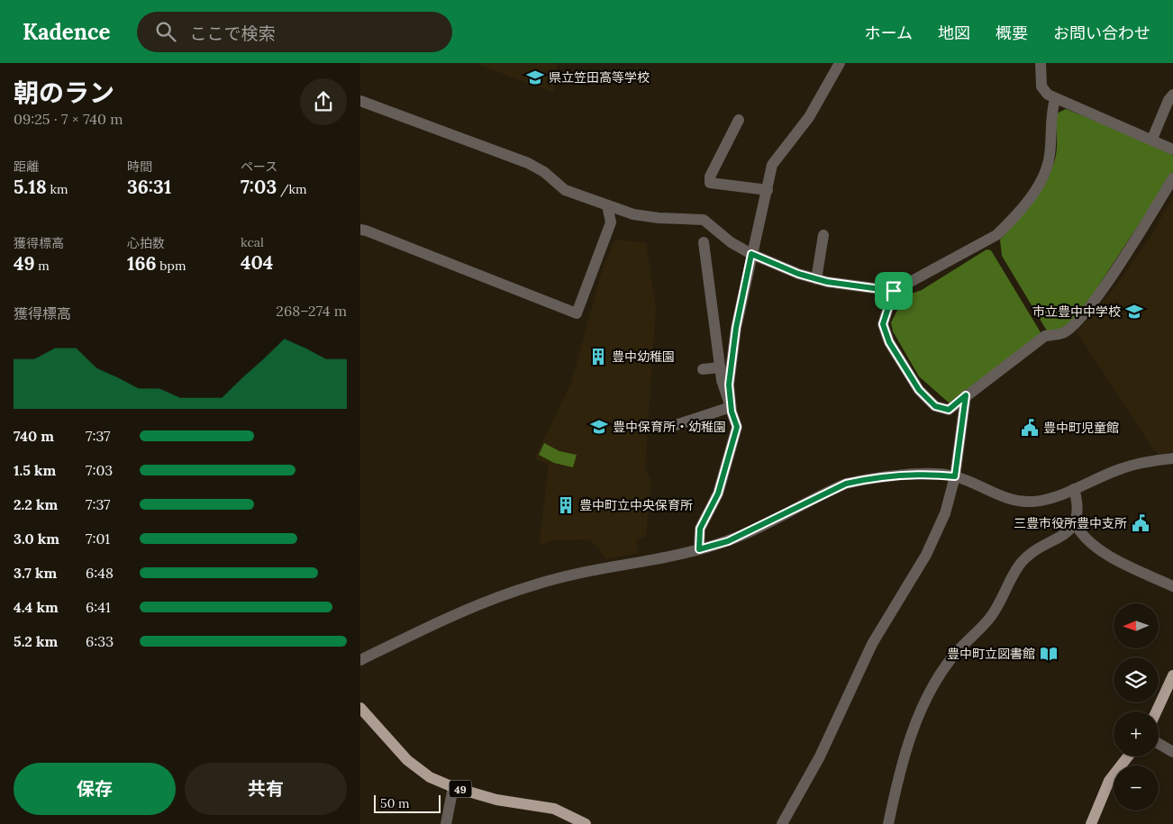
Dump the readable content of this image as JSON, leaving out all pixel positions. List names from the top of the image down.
{
  "streets": {
    "main road": ["49"]
  },
  "places": {
    "school or university": ["県立笠田高等学校", "市立豊中中学校", "豊中保育所・幼稚園"],
    "building": ["豊中幼稚園", "豊中町立中央保育所"],
    "public building": ["豊中町児童館", "三豊市役所豊中支所"],
    "library": ["豊中町立図書館"]
  },
  "scale_bar": "50 m",
  "north": "left",
  "page": {
    "header": "Kadence",
    "search": "ここで検索",
    "nav": [
      "ホーム",
      "地図",
      "概要",
      "お問い合わせ"
    ],
    "heading": ["朝のラン", "09:25 · 7 × 740 m"],
    "stats": [
      ["距離", "5.18 km"],
      ["時間", "36:31"],
      ["ペース", "7:03 /km"],
      ["獲得標高", "49 m"],
      ["心拍数", "166 bpm"],
      ["kcal", "404"]
    ],
    "chart": ["獲得標高", "268–274 m"],
    "list": [
      {
        "name": "740 m",
        "note": "7:37"
      },
      {
        "name": "1.5 km",
        "note": "7:03"
      },
      {
        "name": "2.2 km",
        "note": "7:37"
      },
      {
        "name": "3.0 km",
        "note": "7:01"
      },
      {
        "name": "3.7 km",
        "note": "6:48"
      },
      {
        "name": "4.4 km",
        "note": "6:41"
      },
      {
        "name": "5.2 km",
        "note": "6:33"
      }
    ],
    "map_buttons": ["+", "−"],
    "buttons": ["保存", "共有"],
    "scale": "50 m"
  }
}
